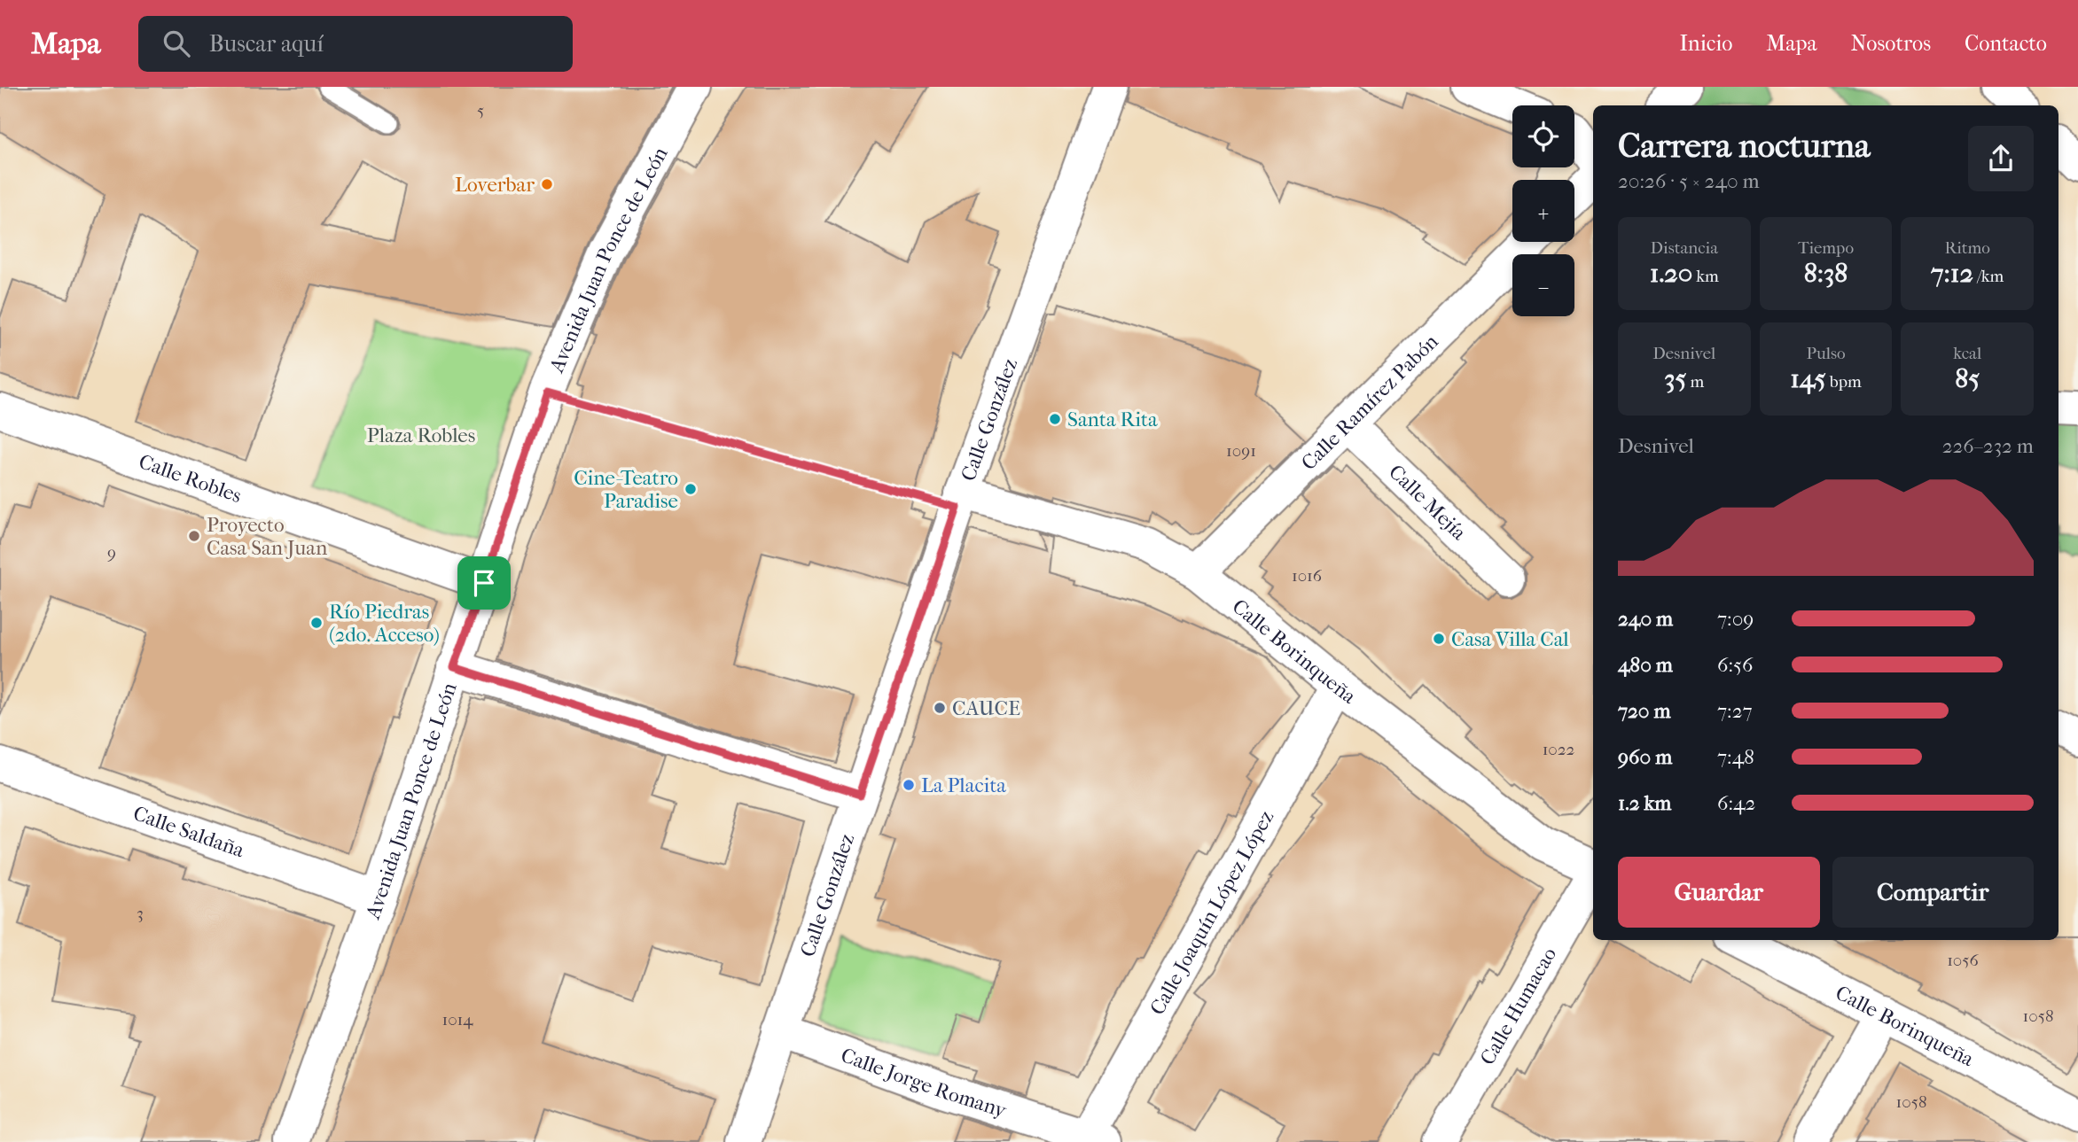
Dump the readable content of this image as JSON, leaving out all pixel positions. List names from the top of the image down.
{
  "streets": {
    "street": [
      "Avenida Juan Ponce de León",
      "Calle Ramírez Pabón",
      "Calle González",
      "Calle Robles",
      "Calle Mejía",
      "Calle Borinqueña",
      "Calle Saldaña",
      "Calle Joaquín López López",
      "Calle Humacao",
      "Calle Jorge Romany"
    ]
  },
  "crossings": [
    ["Avenida Juan Ponce de León", "Calle Robles"],
    ["Avenida Juan Ponce de León", "Calle Saldaña"],
    ["Calle Ramírez Pabón", "Calle Mejía"],
    ["Calle Ramírez Pabón", "Calle Borinqueña"],
    ["Calle González", "Calle Borinqueña"],
    ["Calle González", "Calle Jorge Romany"],
    ["Calle Borinqueña", "Calle Joaquín López López"],
    ["Calle Joaquín López López", "Calle Jorge Romany"]
  ],
  "parks": ["Plaza Robles"],
  "places": [
    "Loverbar",
    "Santa Rita",
    "Cine-Teatro Paradise",
    "Proyecto Casa San Juan",
    "Río Piedras (2do. Acceso)",
    "Casa Villa Cal",
    "CAUCE",
    "La Placita"
  ],
  "house_numbers": [
    "5",
    "1091",
    "9",
    "1016",
    "1022",
    "3",
    "1056",
    "1058",
    "1014",
    "1058"
  ],
  "page": {
    "header": "Mapa",
    "search": "Buscar aquí",
    "nav": [
      "Inicio",
      "Mapa",
      "Nosotros",
      "Contacto"
    ],
    "map_buttons": ["+", "−"],
    "heading": ["Carrera nocturna", "20:26 · 5 × 240 m"],
    "stats": [
      ["Distancia", "1.20 km"],
      ["Tiempo", "8:38"],
      ["Ritmo", "7:12 /km"],
      ["Desnivel", "35 m"],
      ["Pulso", "145 bpm"],
      ["kcal", "85"]
    ],
    "chart": ["Desnivel", "226–232 m"],
    "list": [
      {
        "name": "240 m",
        "note": "7:09"
      },
      {
        "name": "480 m",
        "note": "6:56"
      },
      {
        "name": "720 m",
        "note": "7:27"
      },
      {
        "name": "960 m",
        "note": "7:48"
      },
      {
        "name": "1.2 km",
        "note": "6:42"
      }
    ],
    "buttons": ["Guardar", "Compartir"]
  }
}
